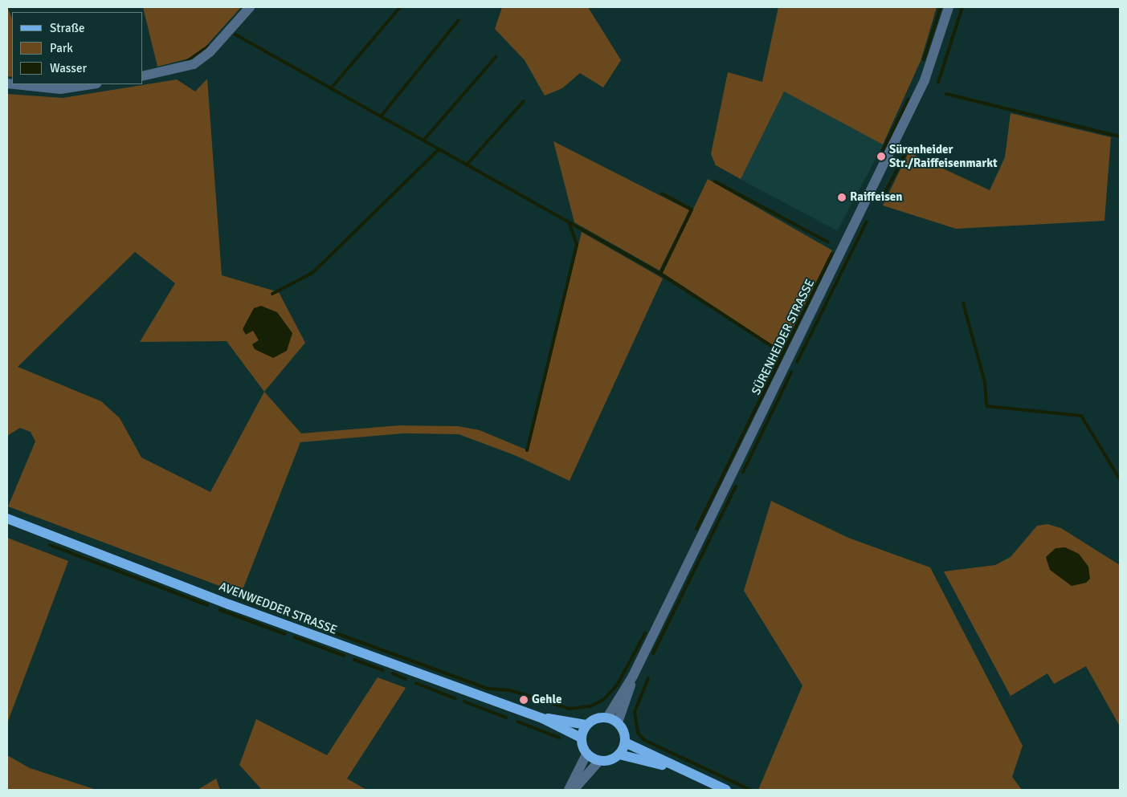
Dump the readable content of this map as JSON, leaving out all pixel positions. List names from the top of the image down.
{
  "streets": {
    "main road": ["AVENWEDDER STRASSE"],
    "street": ["SÜRENHEIDER STRASSE"]
  },
  "crossings": [
    ["SÜRENHEIDER STRASSE", "AVENWEDDER STRASSE"]
  ],
  "places": ["Sürenheider Str./Raiffeisenmarkt", "Raiffeisen", "Gehle"],
  "legend": ["Straße", "Park", "Wasser"]
}
